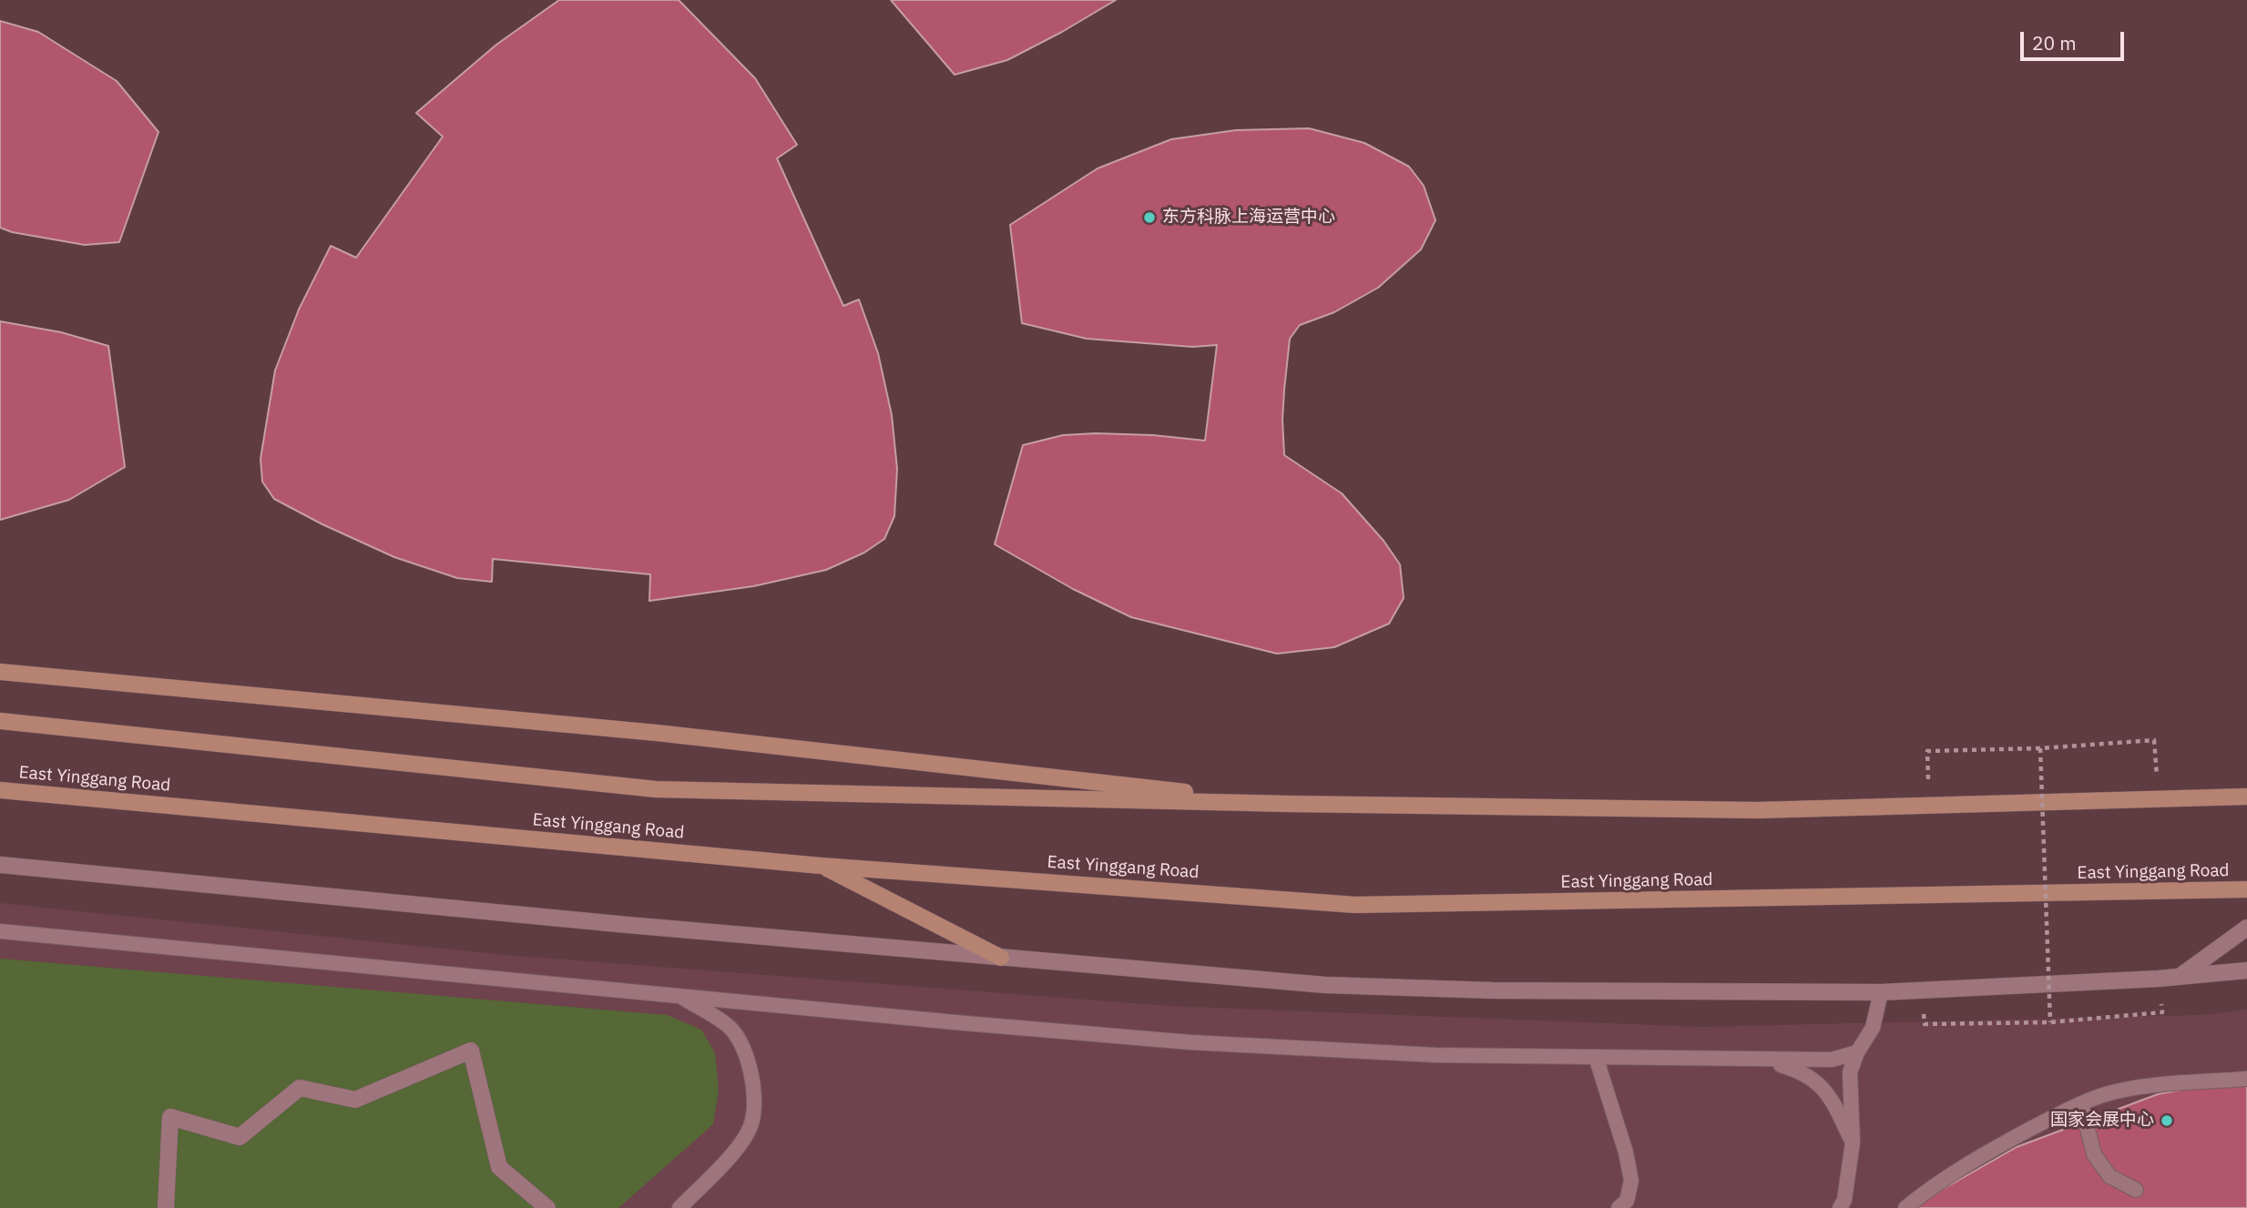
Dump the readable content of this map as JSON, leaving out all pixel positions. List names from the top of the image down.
{
  "streets": {
    "main road": ["East Yinggang Road"]
  },
  "places": ["东方科脉上海运营中心", "国家会展中心"],
  "scale_bar": "20 m"
}
